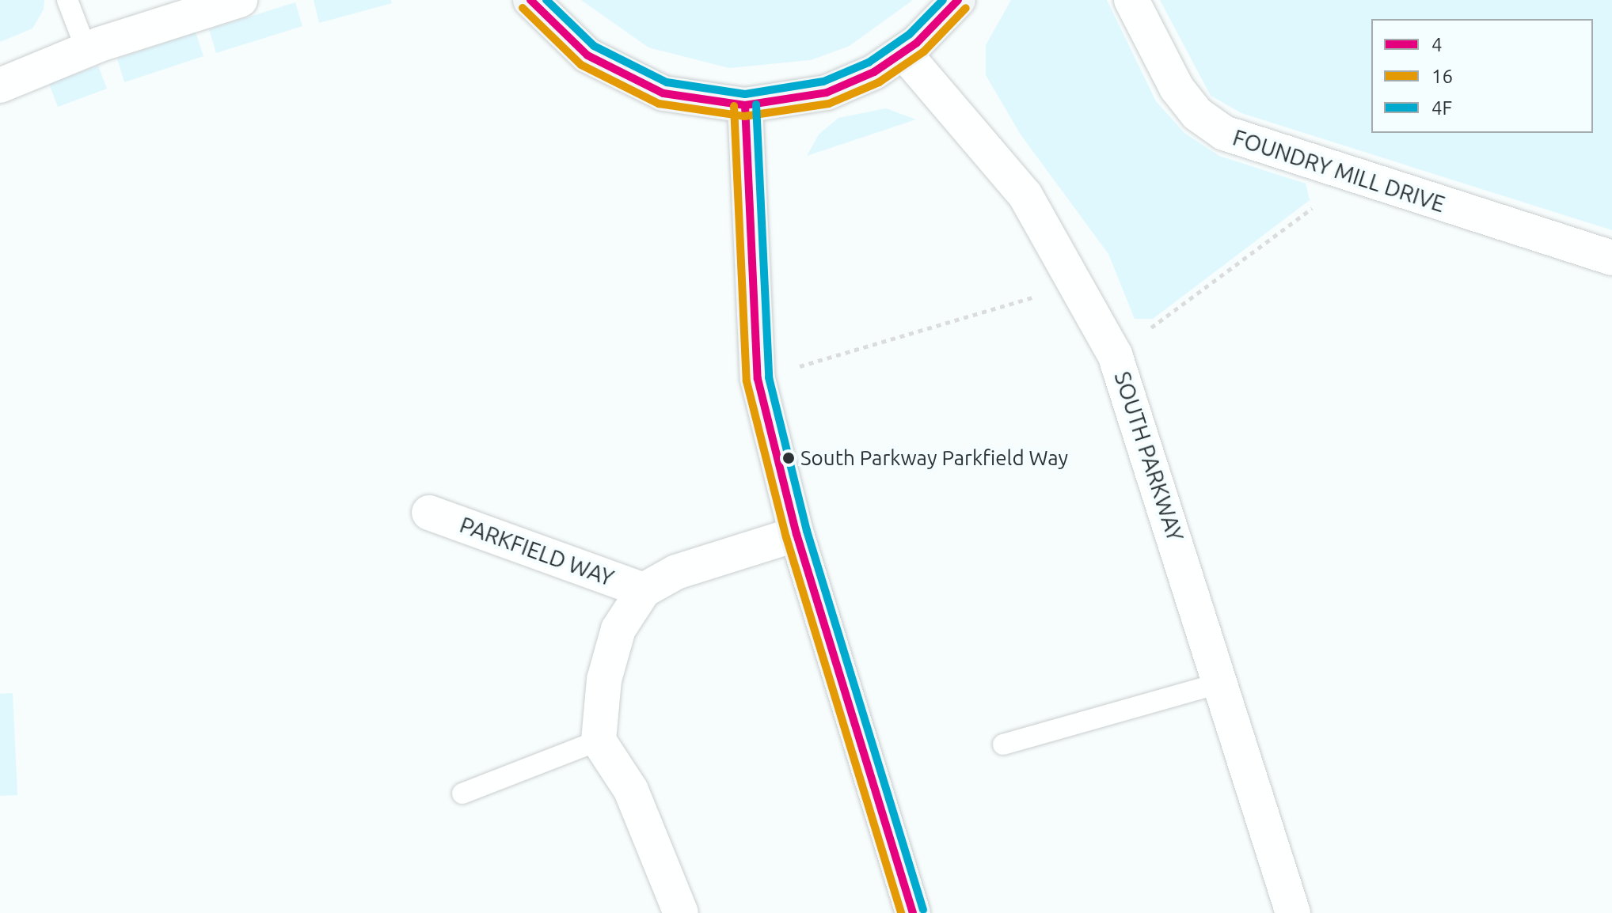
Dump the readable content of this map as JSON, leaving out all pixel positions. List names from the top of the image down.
{
  "streets": {
    "street": ["FOUNDRY MILL DRIVE", "SOUTH PARKWAY", "PARKFIELD WAY"]
  },
  "places": ["South Parkway Parkfield Way"],
  "lines": ["transit line 4", "transit line 4F", "transit line 16"],
  "legend": ["4", "16", "4F"]
}
